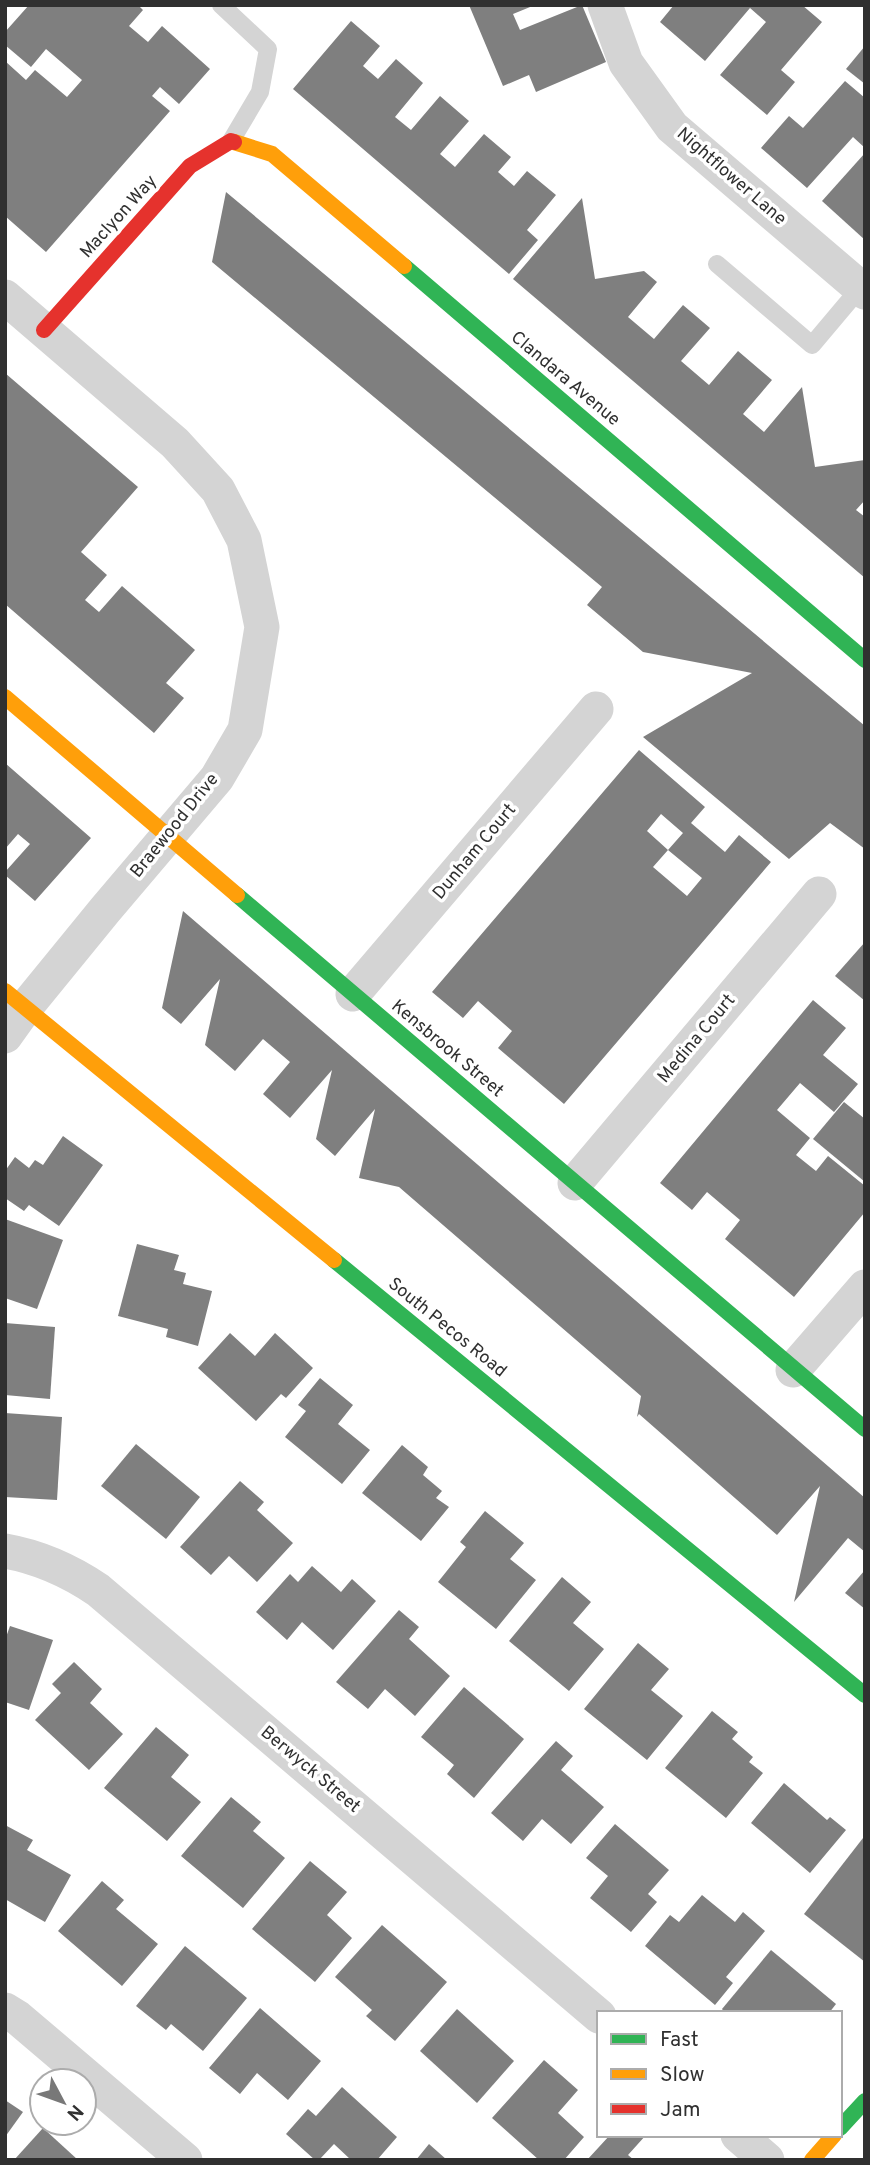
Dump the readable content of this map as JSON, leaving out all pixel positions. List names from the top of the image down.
{
  "streets": {
    "street": [
      "Nightflower Lane",
      "Maclyon Way",
      "Clandara Avenue",
      "Braewood Drive",
      "Dunham Court",
      "Medina Court",
      "Kensbrook Street",
      "South Pecos Road",
      "Berwyck Street"
    ]
  },
  "crossings": [
    ["Maclyon Way", "Clandara Avenue"],
    ["Maclyon Way", "Braewood Drive"],
    ["Braewood Drive", "Kensbrook Street"],
    ["Braewood Drive", "South Pecos Road"],
    ["Dunham Court", "Kensbrook Street"],
    ["Medina Court", "Kensbrook Street"]
  ],
  "legend": ["Fast", "Slow", "Jam"],
  "north": "bottom right"
}
